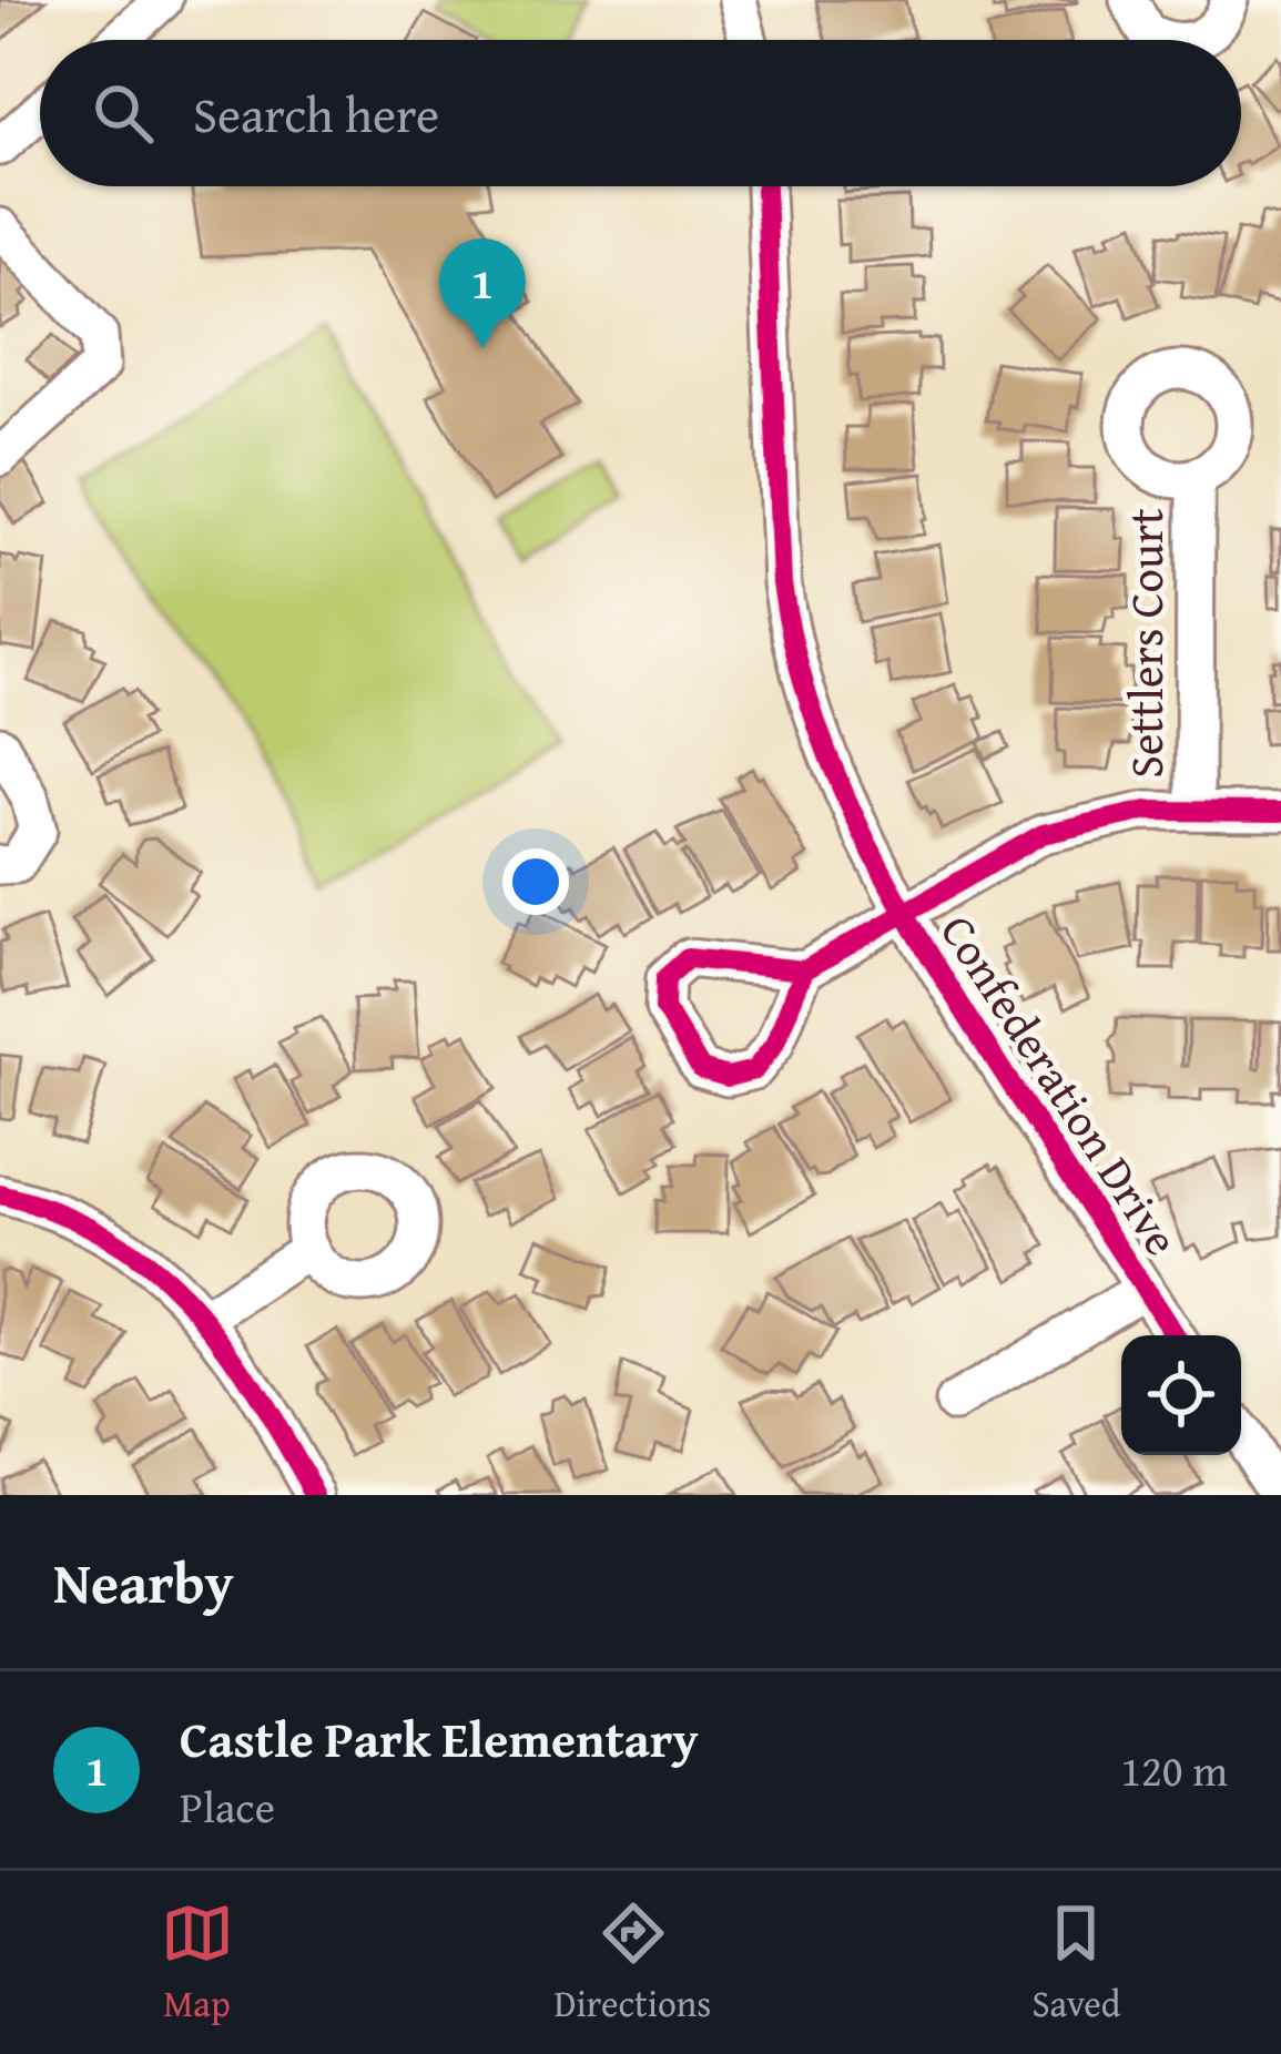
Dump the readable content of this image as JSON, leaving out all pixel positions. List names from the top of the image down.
{
  "streets": {
    "street": ["Settlers Court", "Confederation Drive"]
  },
  "page": {
    "search": "Search here",
    "pins": "1",
    "heading": "Nearby",
    "list": [
      {
        "mark": "1",
        "name": "Castle Park Elementary",
        "note": "Place",
        "value": "120 m"
      }
    ],
    "nav": ["Map", "Directions", "Saved"]
  }
}
